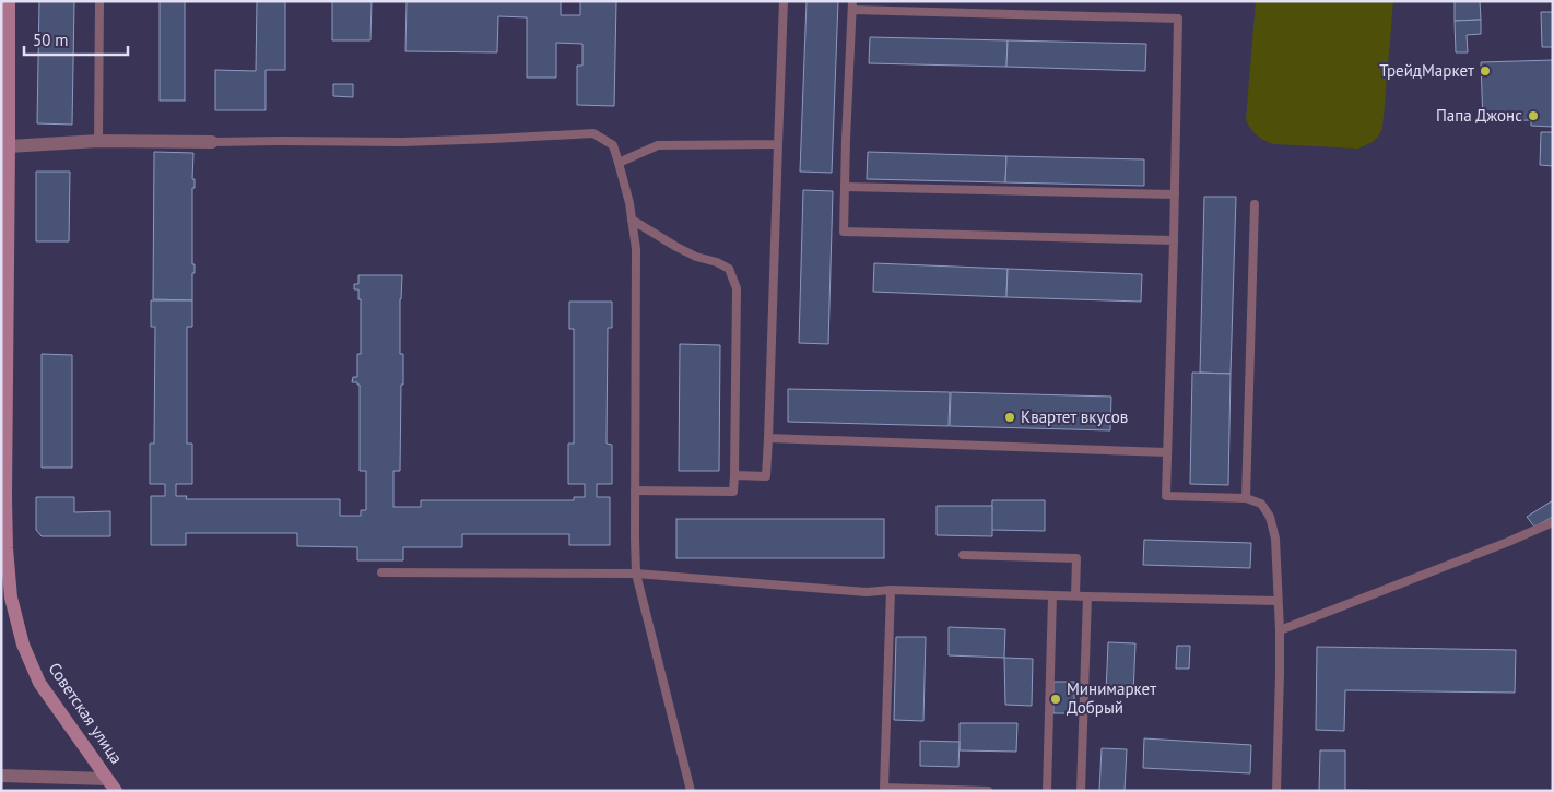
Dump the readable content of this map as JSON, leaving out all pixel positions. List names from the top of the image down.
{
  "streets": {
    "main road": ["Советская улица"]
  },
  "places": [
    "ТрейдМаркет",
    "Папа Джонс",
    "Квартет вкусов",
    "Минимаркет Добрый"
  ],
  "scale_bar": "50 m"
}
